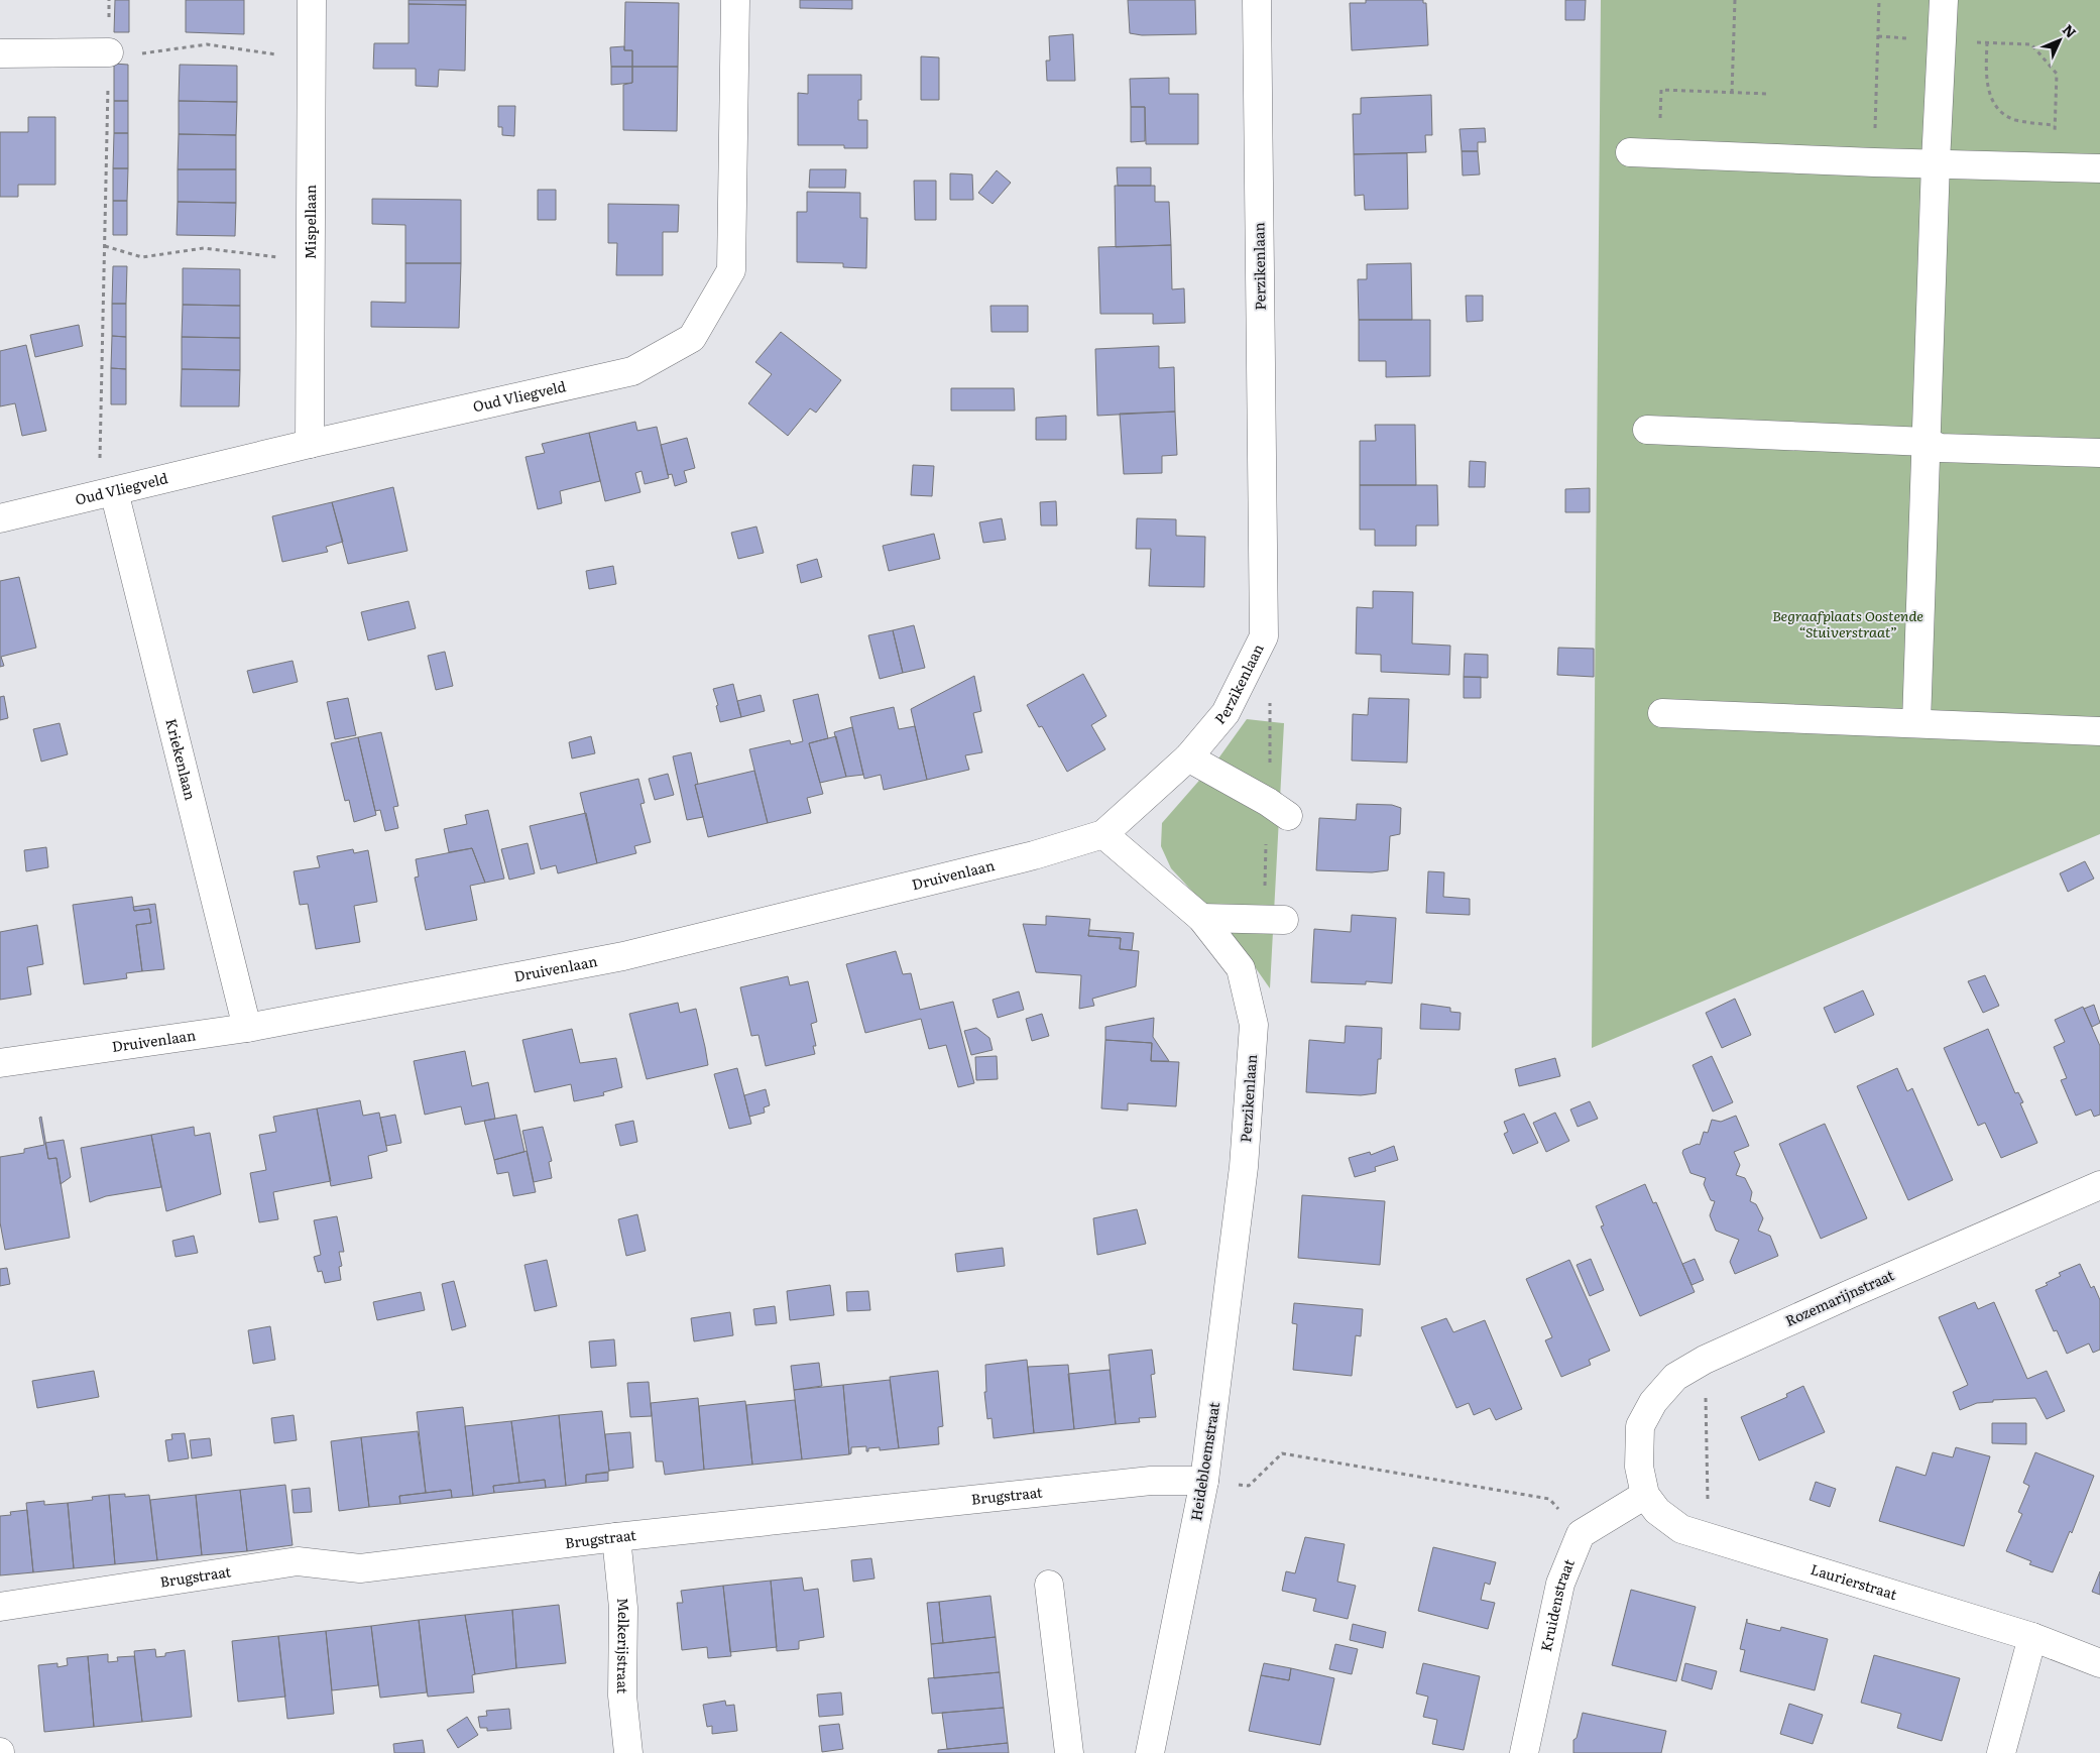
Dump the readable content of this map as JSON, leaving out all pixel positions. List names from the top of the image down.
{
  "streets": {
    "street": [
      "Mispellaan",
      "Perzikenlaan",
      "Oud Vliegveld",
      "Kriekenlaan",
      "Druivenlaan",
      "Rozemarijnstraat",
      "Heidebloemstraat",
      "Brugstraat",
      "Laurierstraat",
      "Kruidenstraat",
      "Melkerijstraat"
    ]
  },
  "crossings": [
    ["Mispellaan", "Oud Vliegveld"],
    ["Perzikenlaan", "Druivenlaan"],
    ["Perzikenlaan", "Heidebloemstraat"],
    ["Oud Vliegveld", "Kriekenlaan"],
    ["Kriekenlaan", "Druivenlaan"],
    ["Rozemarijnstraat", "Laurierstraat"],
    ["Heidebloemstraat", "Brugstraat"],
    ["Brugstraat", "Melkerijstraat"]
  ],
  "parks": ["Begraafplaats Oostende “Stuiverstraat”"],
  "north": "top right"
}
